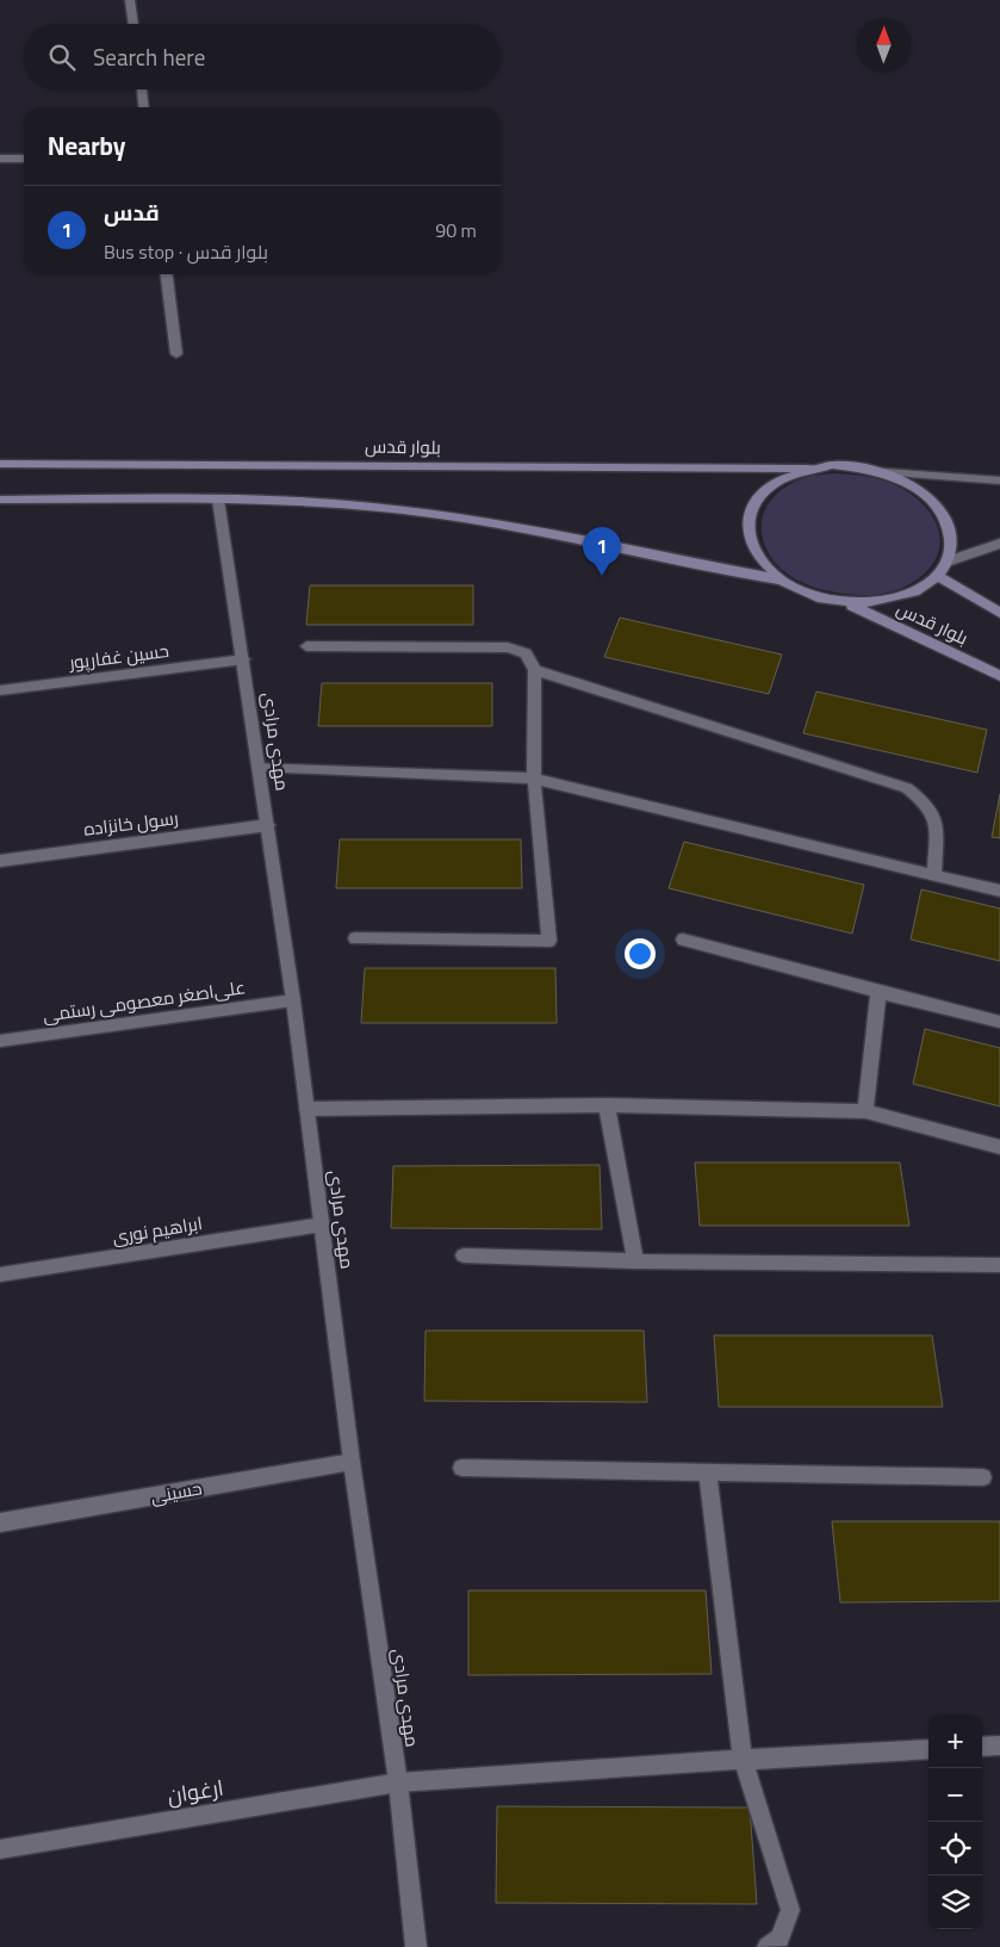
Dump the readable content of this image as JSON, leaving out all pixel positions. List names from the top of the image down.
{
  "streets": {
    "main road": ["بلوار قدس"],
    "street": [
      "حسین غفارپور",
      "مهدی مرادی",
      "رسول خانزاده",
      "علی‌اصغر معصومی رستمی",
      "ابراهیم نوری",
      "حسینی",
      "ارغوان"
    ]
  },
  "crossings": [
    ["حسین غفارپور", "مهدی مرادی"],
    ["مهدی مرادی", "رسول خانزاده"],
    ["مهدی مرادی", "علی‌اصغر معصومی رستمی"],
    ["مهدی مرادی", "ابراهیم نوری"],
    ["مهدی مرادی", "حسینی"],
    ["مهدی مرادی", "ارغوان"]
  ],
  "north": "top",
  "page": {
    "search": "Search here",
    "heading": "Nearby",
    "list": [
      {
        "mark": "1",
        "name": "قدس",
        "note": "Bus stop · بلوار قدس",
        "value": "90 m"
      }
    ],
    "pins": "1",
    "map_buttons": ["+", "−"]
  }
}
